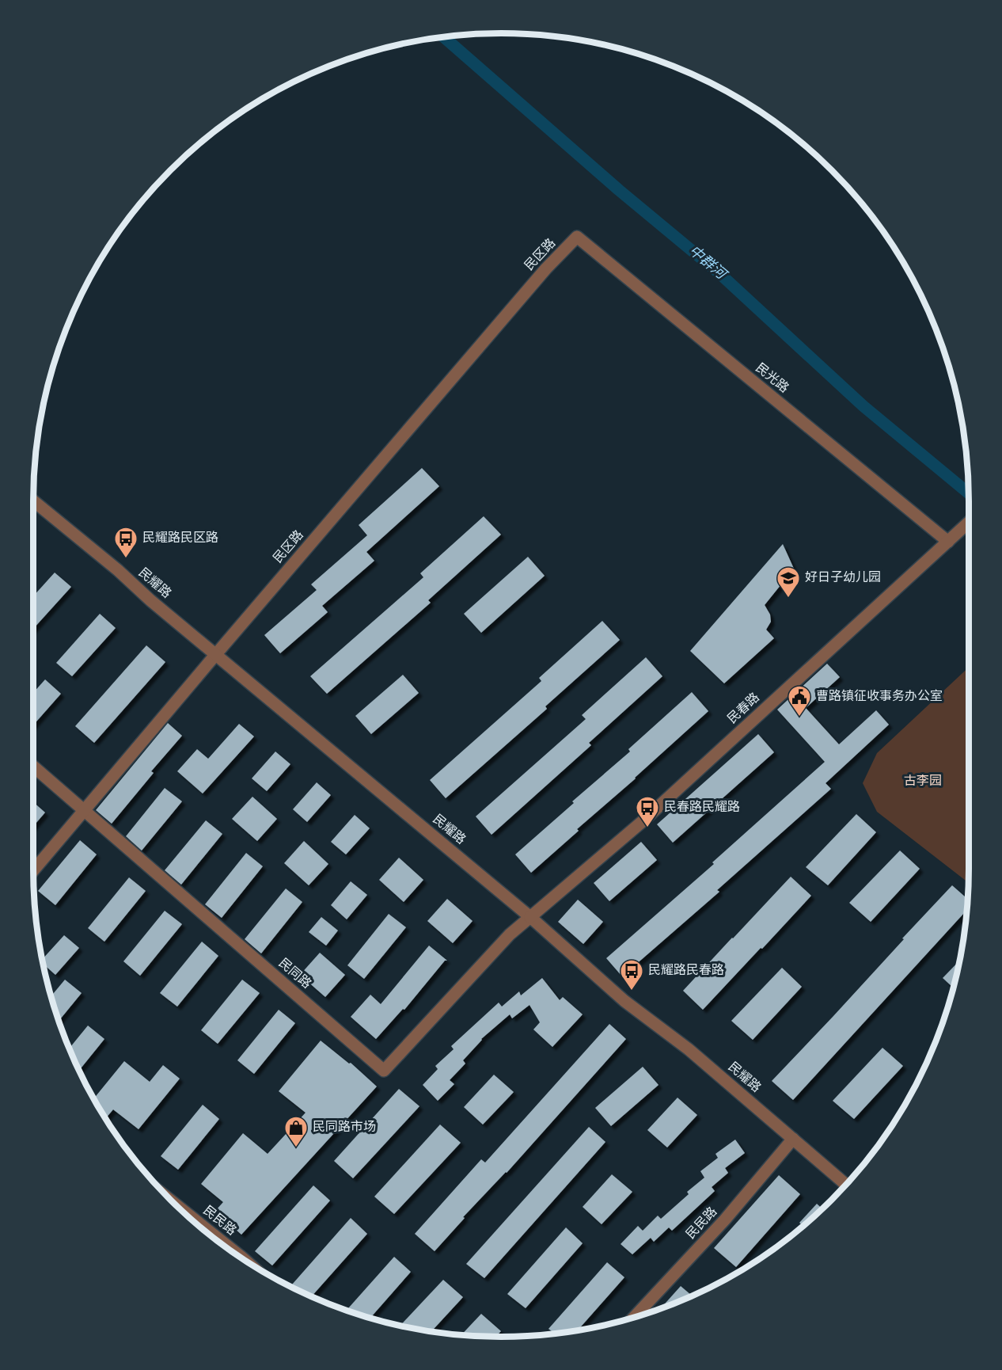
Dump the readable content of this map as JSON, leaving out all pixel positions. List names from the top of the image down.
{
  "streets": {
    "street": [
      "民区路",
      "民光路",
      "民耀路",
      "民春路",
      "民同路",
      "民民路"
    ]
  },
  "crossings": [
    ["民区路", "民光路"],
    ["民区路", "民耀路"],
    ["民区路", "民同路"],
    ["民光路", "民春路"],
    ["民耀路", "民春路"],
    ["民耀路", "民同路"],
    ["民耀路", "民民路"],
    ["民春路", "民同路"]
  ],
  "water": ["中群河"],
  "parks": ["古李园"],
  "places": {
    "bus stop": ["民耀路民区路", "民春路民耀路", "民耀路民春路"],
    "school or university": ["好日子幼儿园"],
    "public building": ["曹路镇征收事务办公室"],
    "shop": ["民同路市场"]
  }
}
